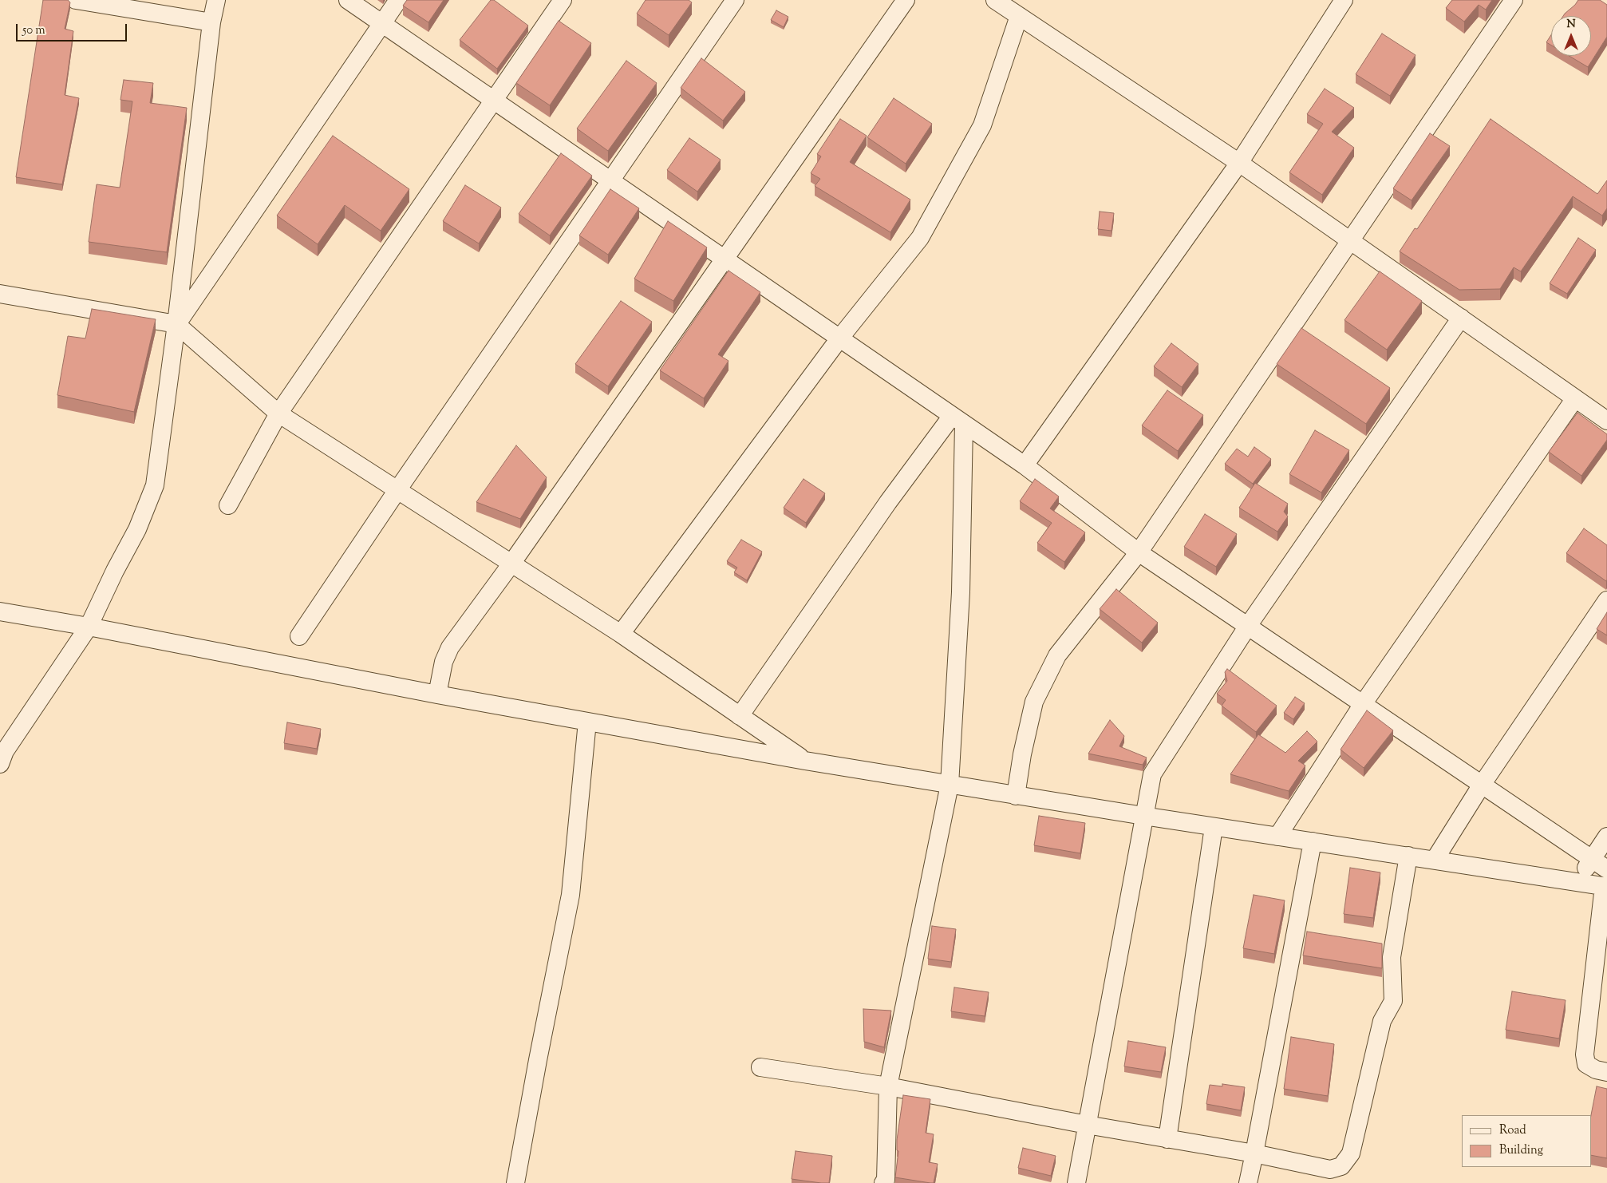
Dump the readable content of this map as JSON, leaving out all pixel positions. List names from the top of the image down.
{
  "legend": ["Road", "Building"],
  "scale_bar": "50 m",
  "north": "top"
}
